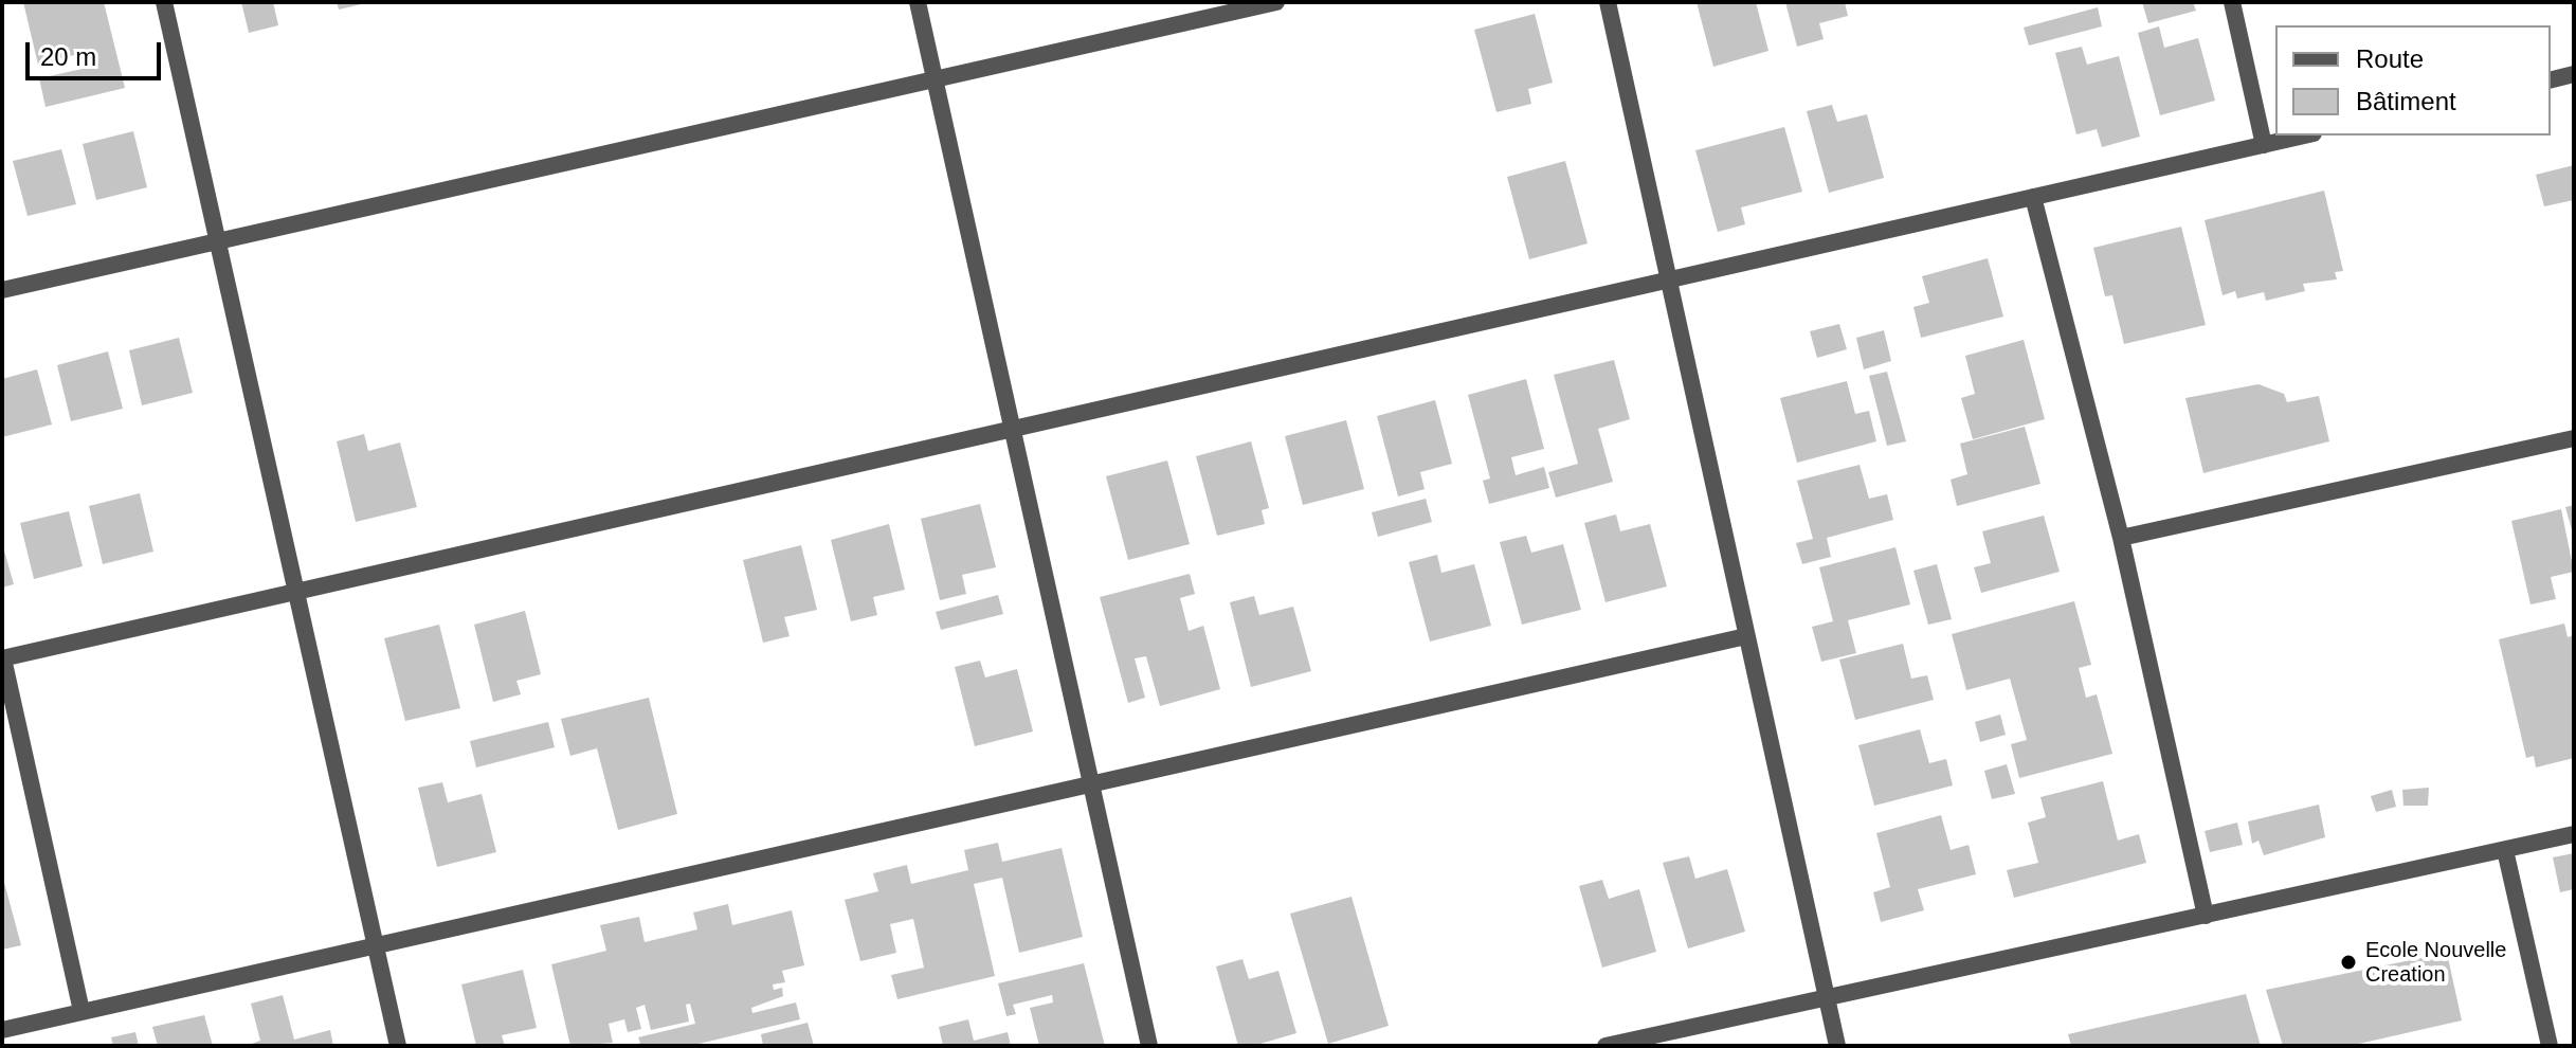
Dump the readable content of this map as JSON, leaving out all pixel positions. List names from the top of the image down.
{
  "places": ["Ecole Nouvelle Creation"],
  "legend": ["Route", "Bâtiment"],
  "scale_bar": "20 m"
}
